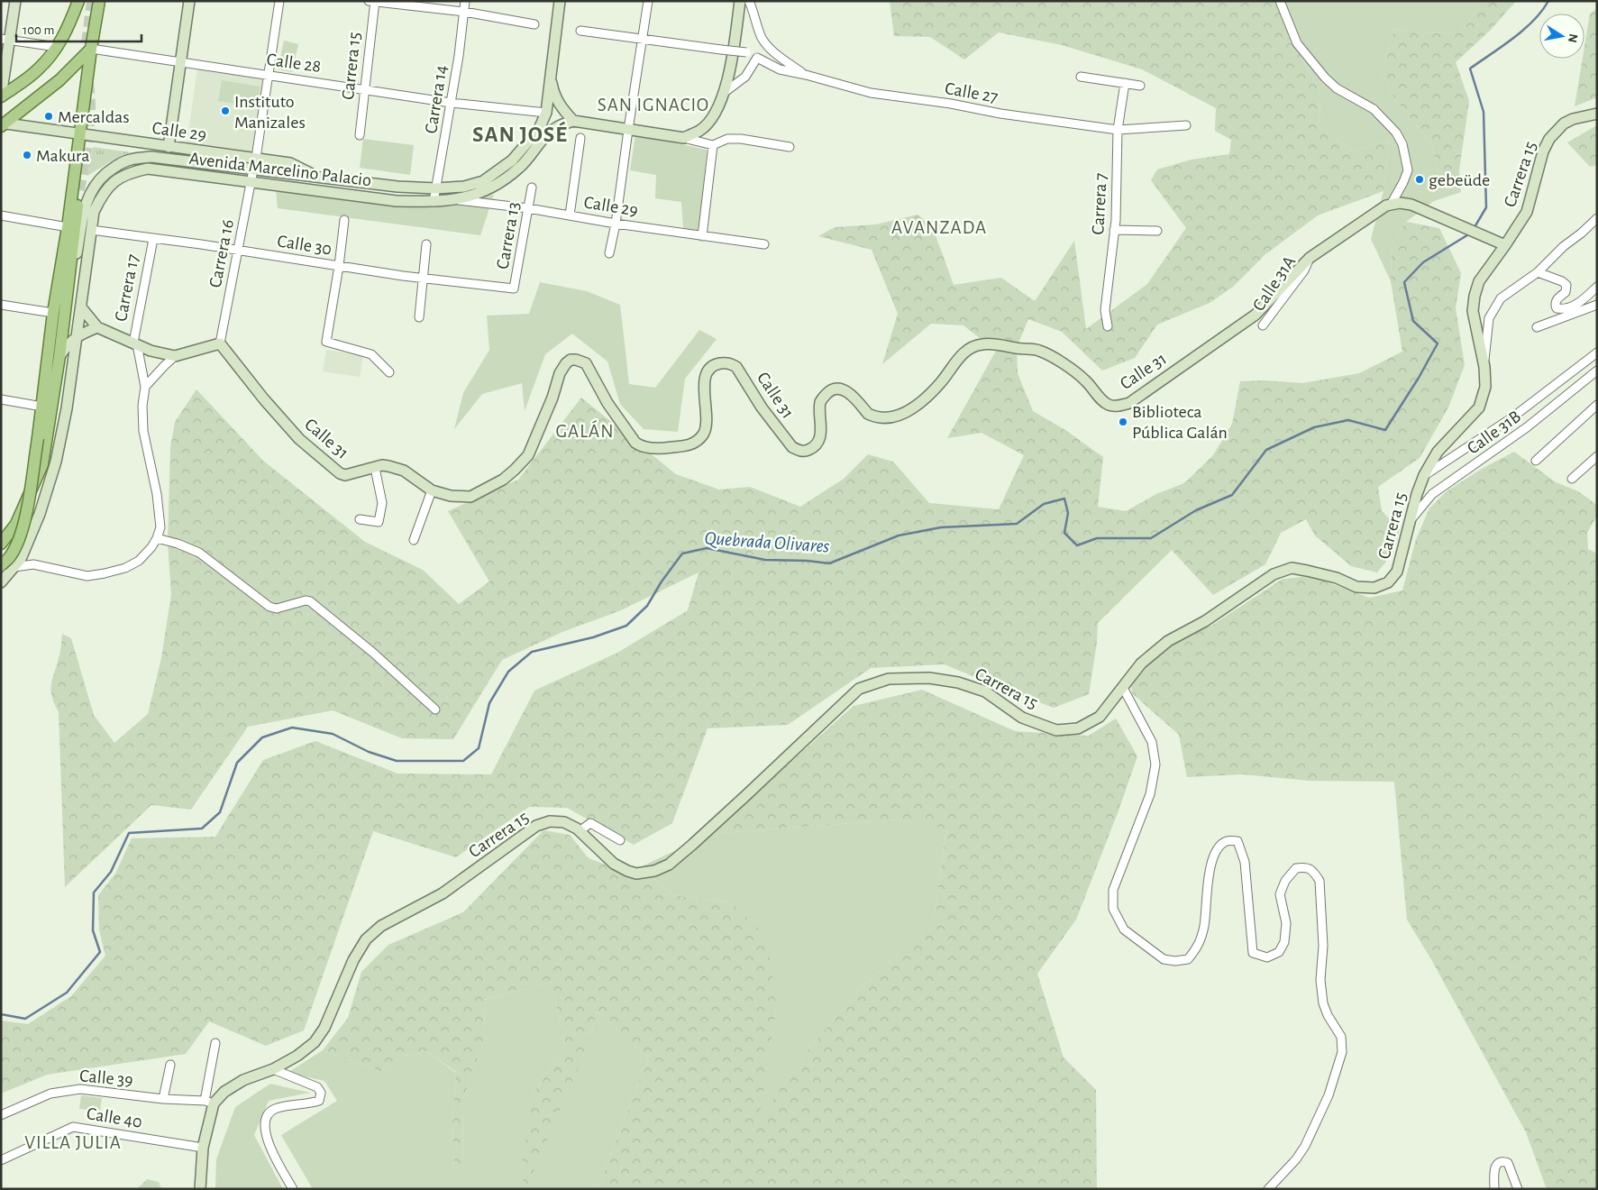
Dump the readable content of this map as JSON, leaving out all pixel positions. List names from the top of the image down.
{
  "streets": {
    "main road": [
      "Carrera 15",
      "Calle 29",
      "Avenida Marcelino Palacio",
      "Calle 31"
    ],
    "street": [
      "Calle 28",
      "Calle 27",
      "Carrera 14",
      "Carrera 7",
      "Carrera 13",
      "Calle 30",
      "Carrera 16",
      "Calle 31A",
      "Carrera 17",
      "Calle 31B",
      "Calle 39",
      "Calle 40"
    ]
  },
  "crossings": [
    ["Calle 28", "Carrera 15"],
    ["Calle 28", "Carrera 14"],
    ["Calle 28", "Avenida Marcelino Palacio"],
    ["Carrera 15", "Calle 31"],
    ["Carrera 15", "Calle 31B"],
    ["Carrera 15", "Calle 39"],
    ["Calle 27", "Carrera 7"],
    ["Carrera 14", "Avenida Marcelino Palacio"],
    ["Calle 29", "Avenida Marcelino Palacio"],
    ["Calle 29", "Carrera 13"],
    ["Avenida Marcelino Palacio", "Calle 30"],
    ["Avenida Marcelino Palacio", "Carrera 16"],
    ["Carrera 13", "Calle 30"],
    ["Calle 30", "Carrera 16"],
    ["Calle 30", "Carrera 17"],
    ["Carrera 16", "Calle 31"],
    ["Calle 31A", "Calle 31"]
  ],
  "districts": [
    "SAN IGNACIO",
    "SAN JOSÉ",
    "AVANZADA",
    "GALÁN",
    "VILLA JULIA"
  ],
  "water": ["Quebrada Olivares"],
  "places": [
    "Instituto Manizales",
    "Mercaldas",
    "Makura",
    "gebeüde",
    "Biblioteca Pública Galán"
  ],
  "scale_bar": "100 m",
  "north": "right"
}
